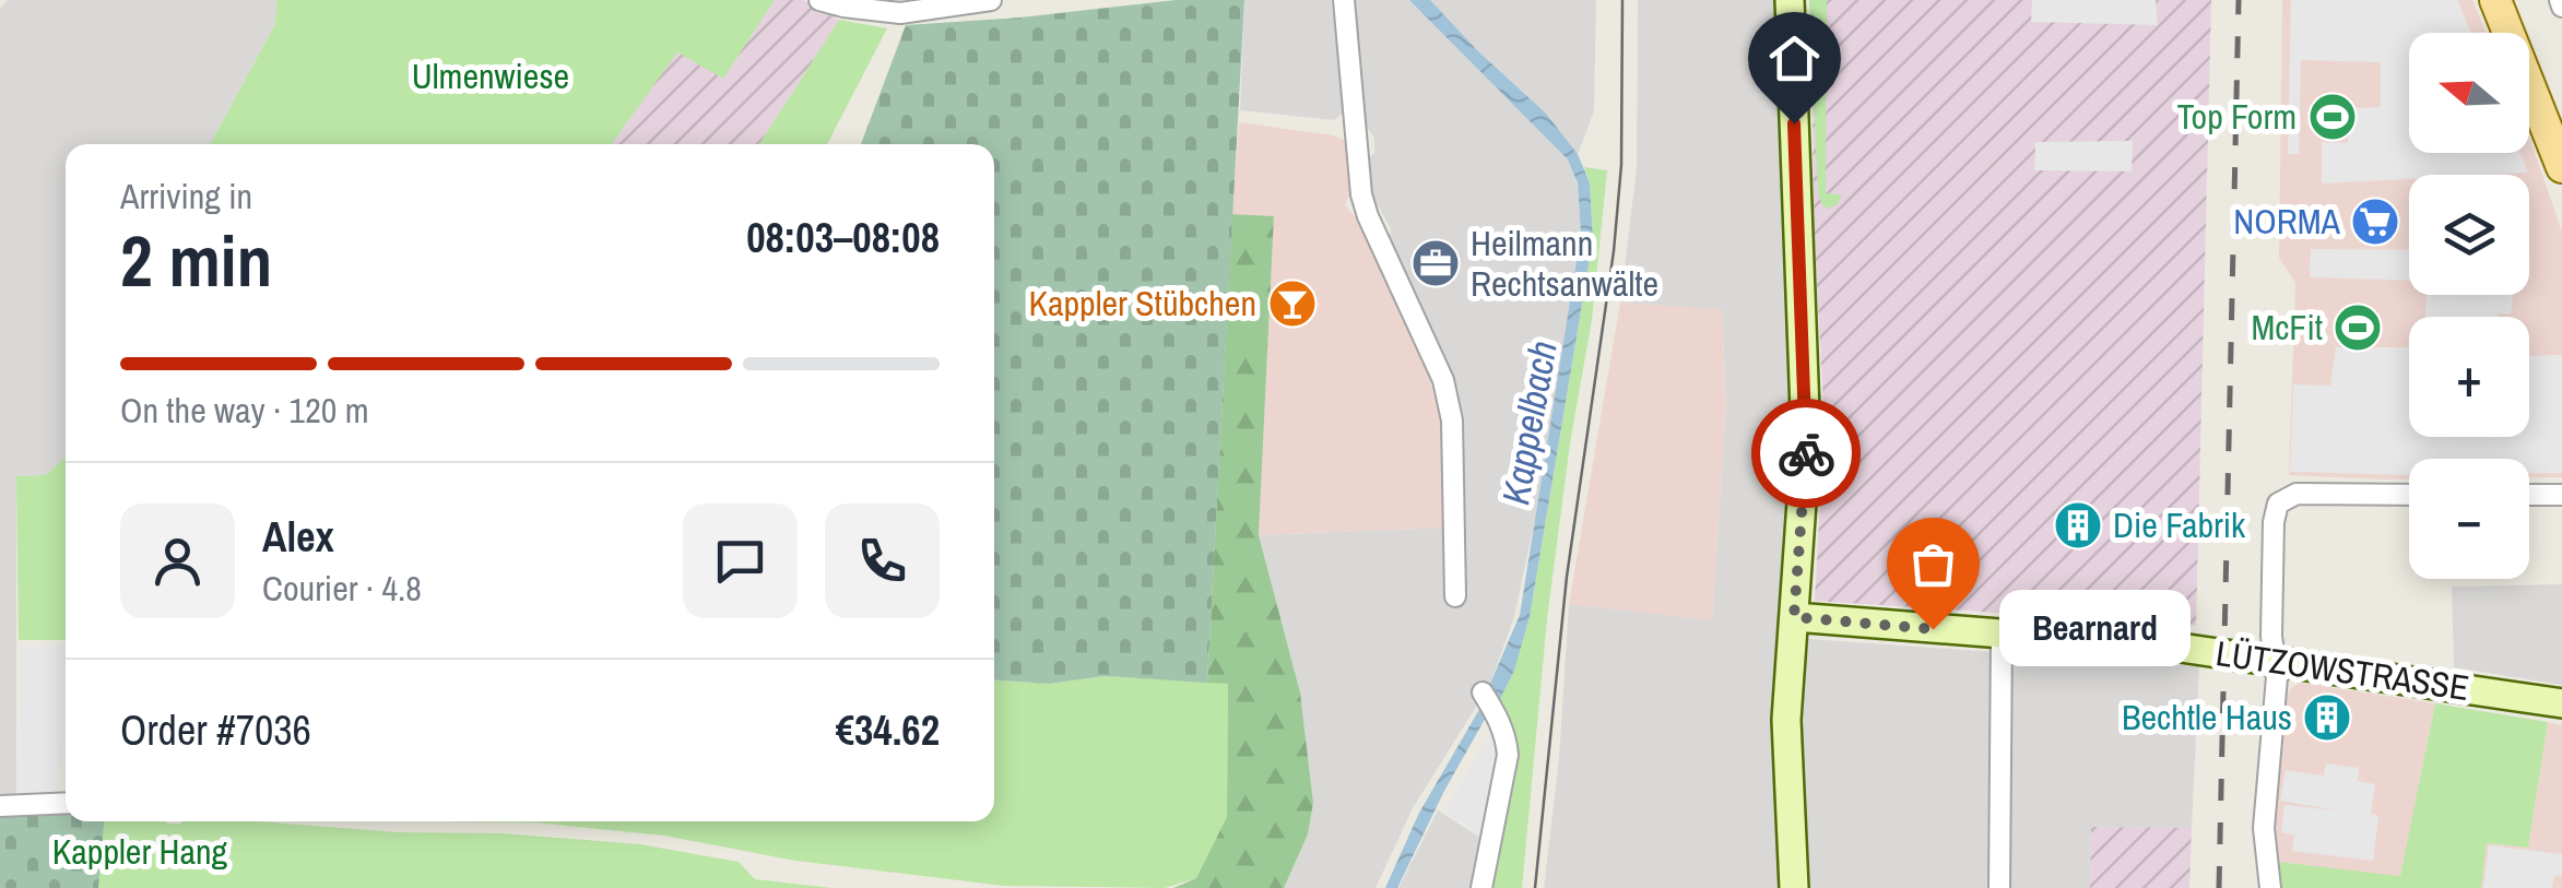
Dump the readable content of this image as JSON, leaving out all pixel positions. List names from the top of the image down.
{
  "streets": {
    "main road": ["LÜTZOWSTRASSE"]
  },
  "water": ["Kappelbach"],
  "parks": ["Ulmenwiese", "Kappler Hang"],
  "places": {
    "sports": ["Top Form", "McFit"],
    "supermarket": ["NORMA"],
    "office": ["Heilmann Rechtsanwälte"],
    "bar": ["Kappler Stübchen"],
    "building": ["Die Fabrik", "Bechtle Haus"],
    "other": ["Bearnard"]
  },
  "north": "left",
  "page": {
    "map_buttons": ["+", "−"],
    "heading": ["2 min", "Arriving in", "08:03–08:08"],
    "panel": [
      "Alex",
      "Courier · 4.8",
      "Order #7036",
      "€34.62"
    ],
    "bar": "On the way · 120 m",
    "bubble": "Bearnard"
  }
}
